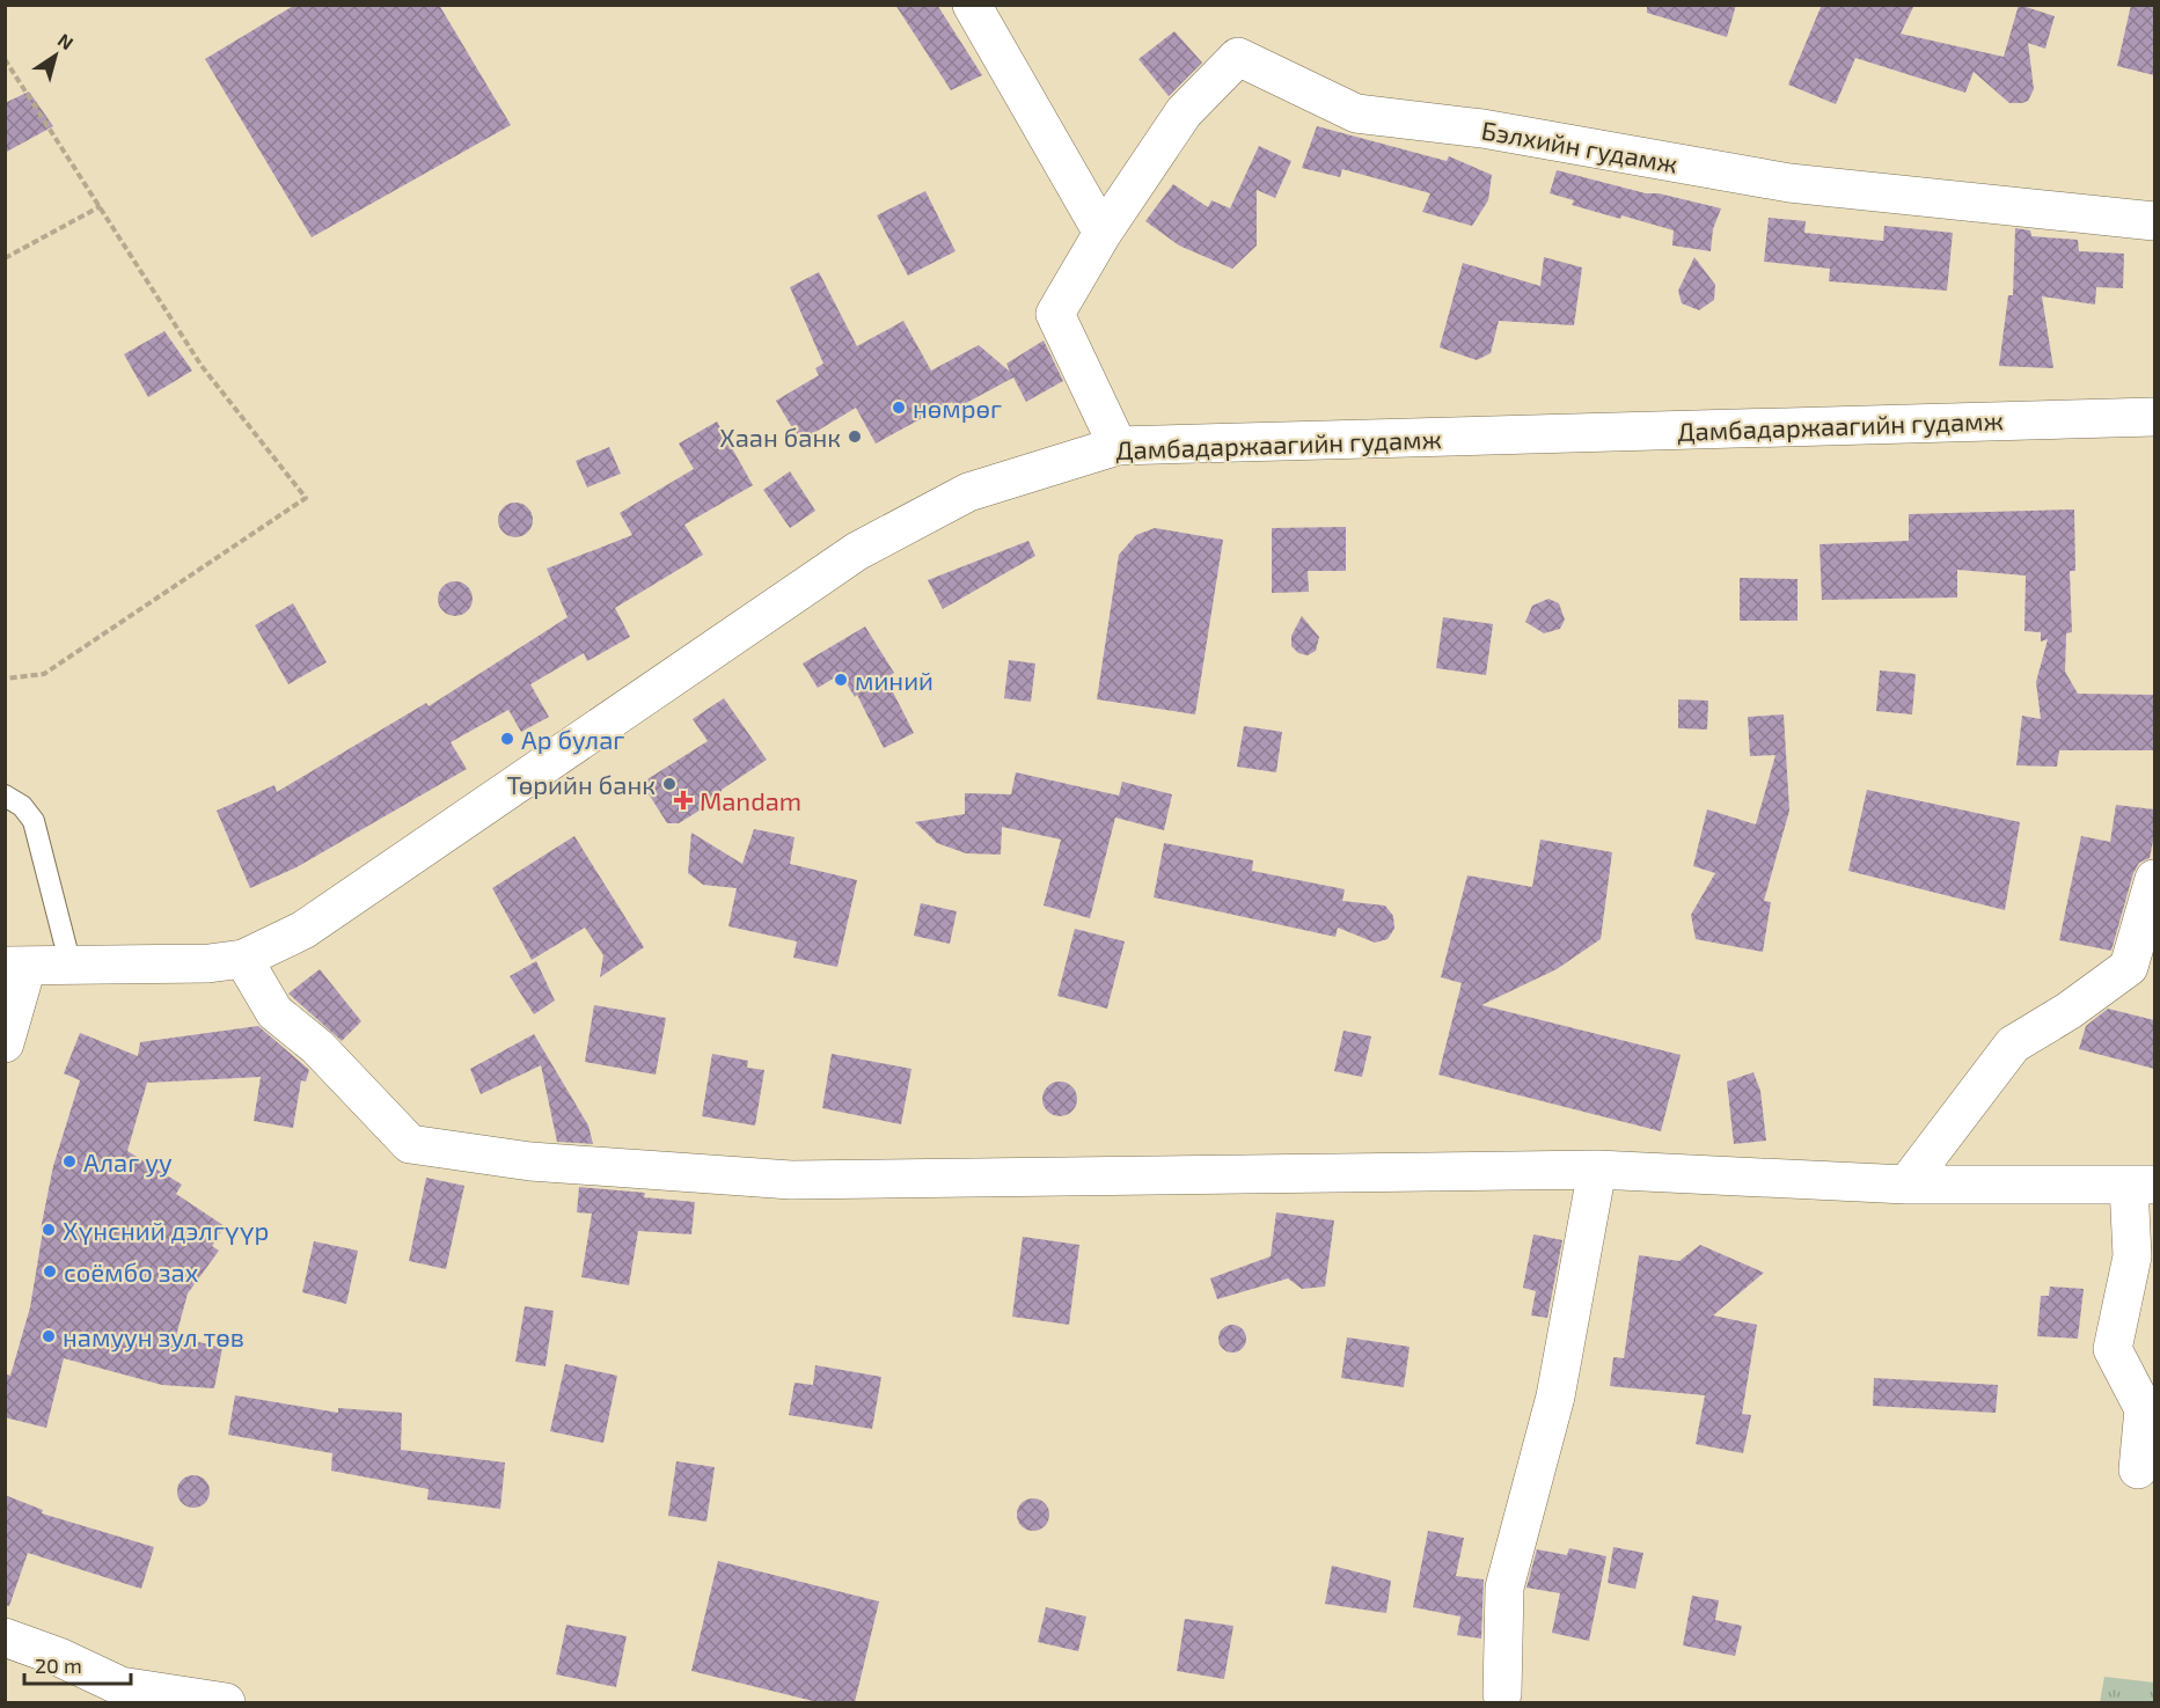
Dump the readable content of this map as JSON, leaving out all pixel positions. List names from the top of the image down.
{
  "streets": {
    "street": ["Бэлхийн гудамж", "Дамбадаржаагийн гудамж"]
  },
  "crossings": [
    ["Бэлхийн гудамж", "Дамбадаржаагийн гудамж"]
  ],
  "places": {
    "other": [
      "нөмрөг",
      "Хаан банк",
      "миний",
      "Ар булаг",
      "Төрийн банк",
      "Алаг уу",
      "Хүнсний дэлгүүр",
      "соёмбо зах",
      "намуун зул төв"
    ],
    "health": ["Mandam"]
  },
  "scale_bar": "20 m",
  "north": "top right"
}
